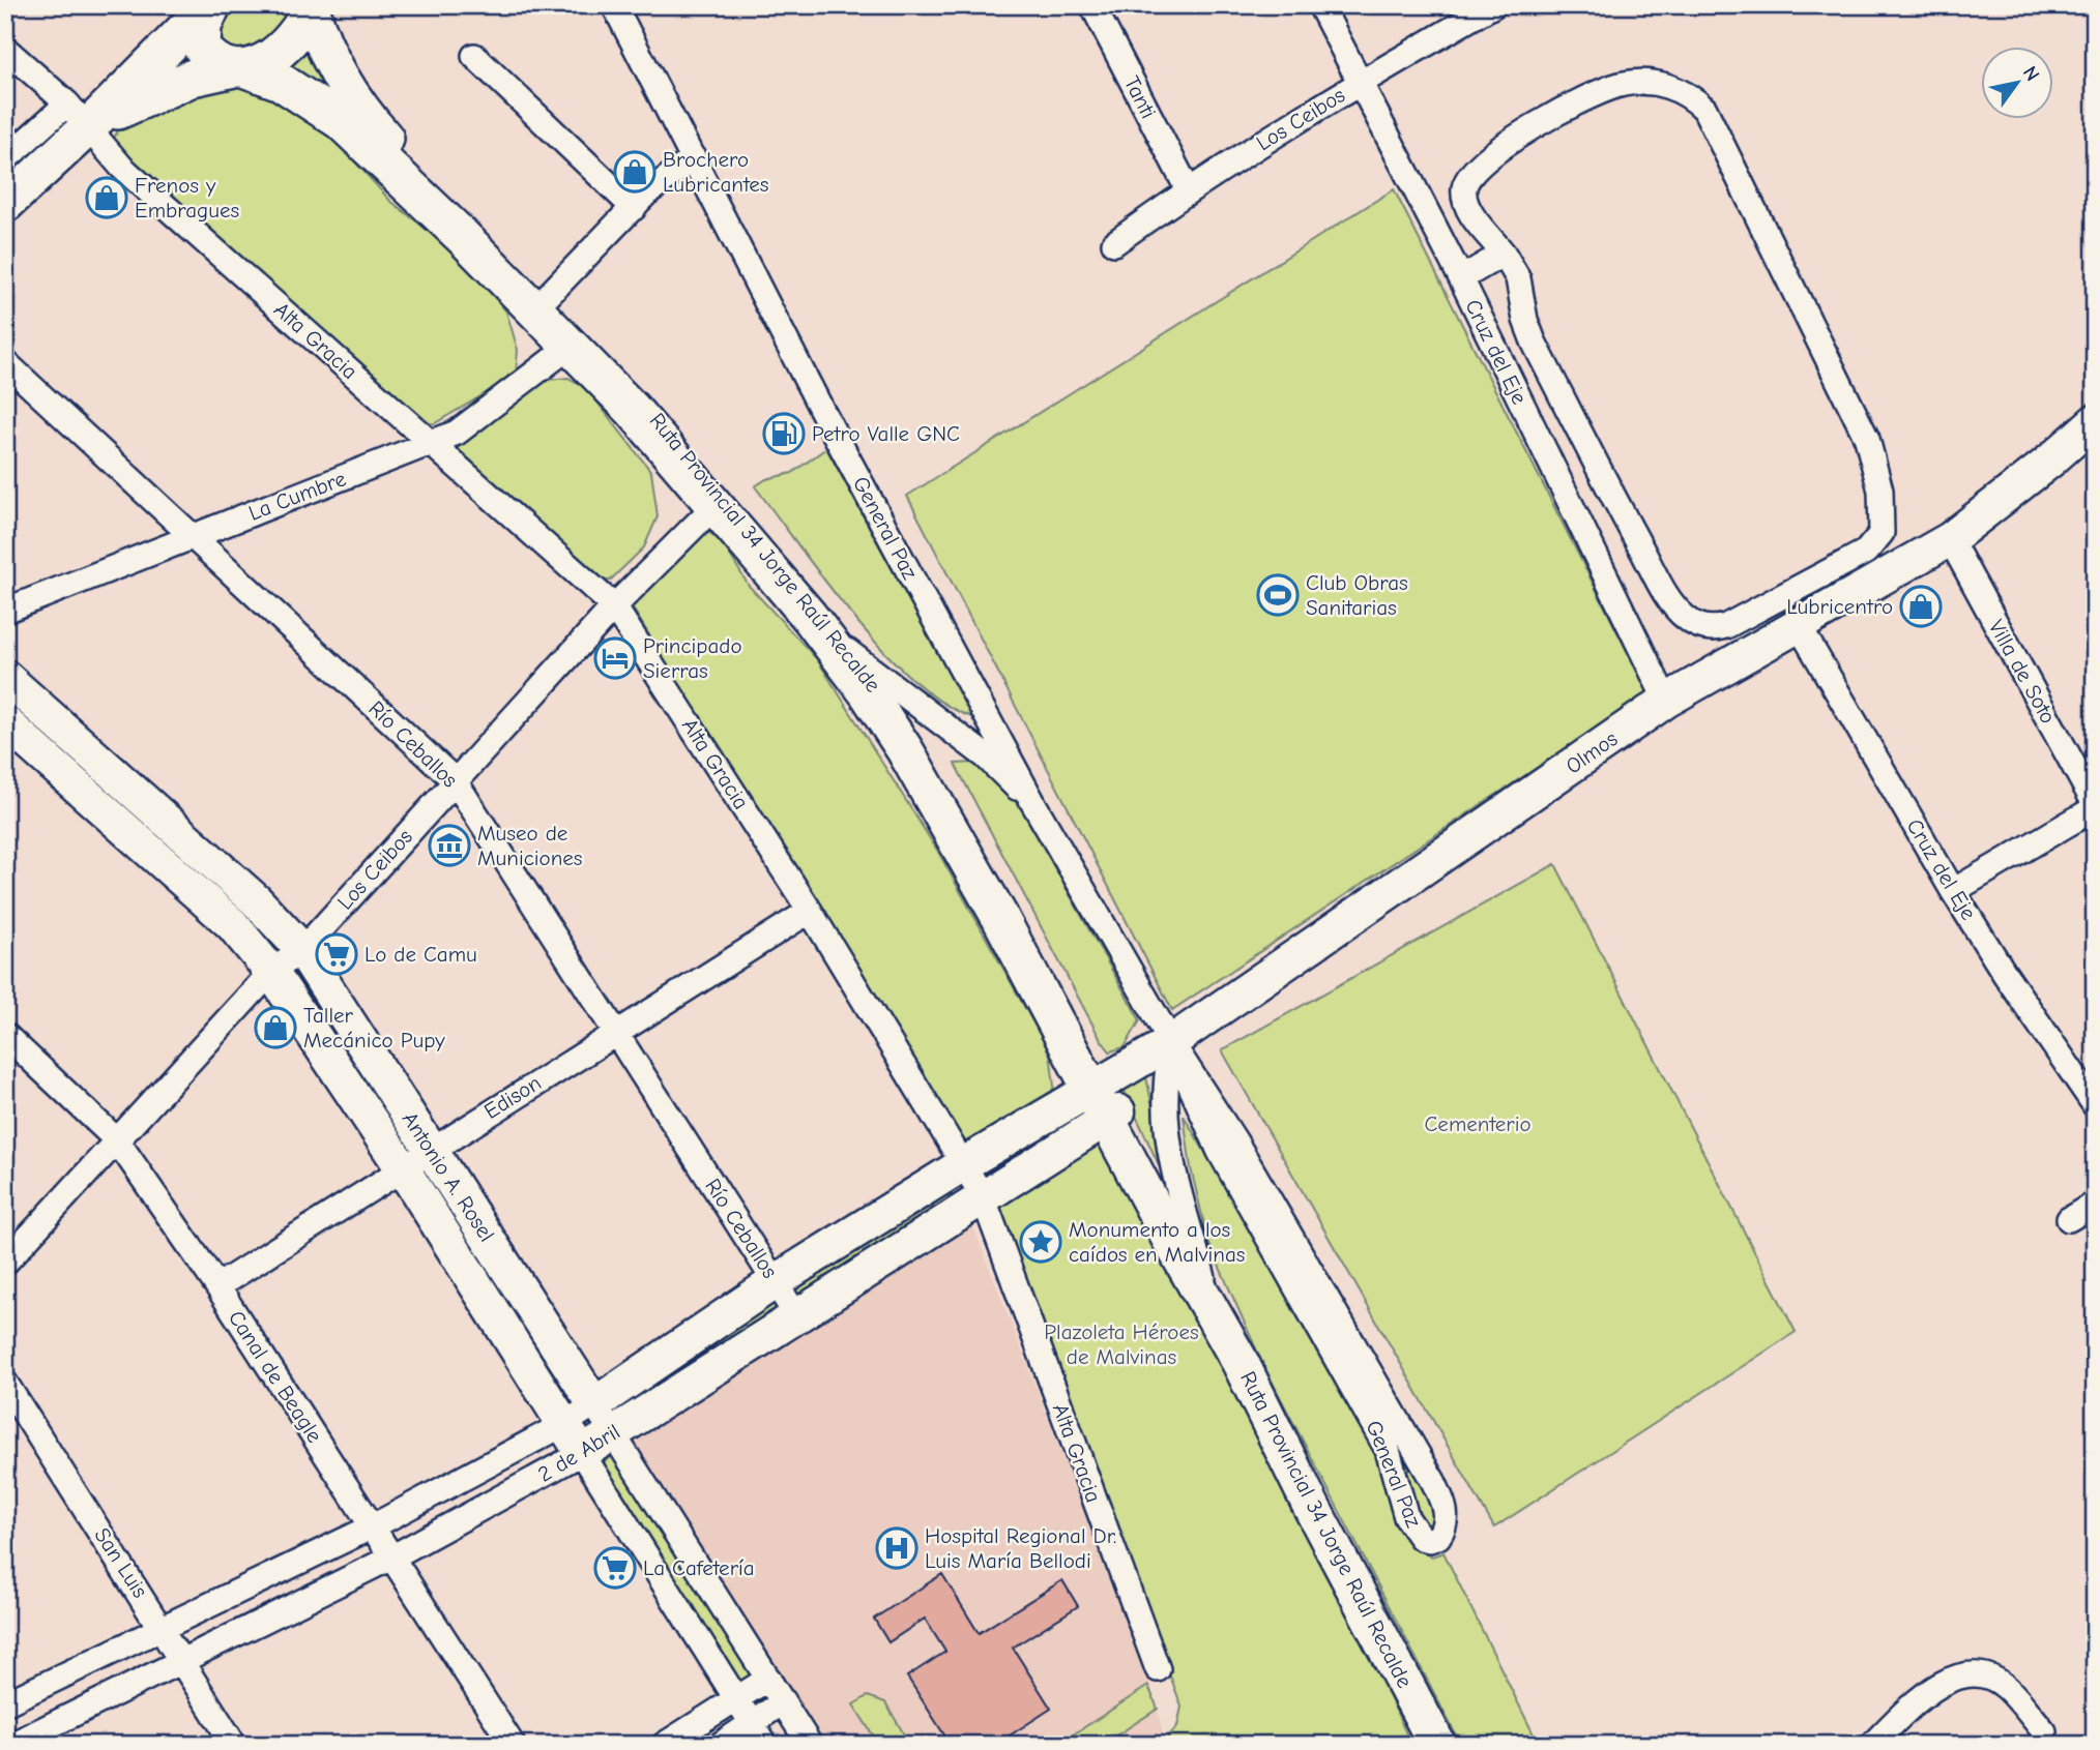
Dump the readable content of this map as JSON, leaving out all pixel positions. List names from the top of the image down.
{
  "streets": {
    "main road": ["Ruta Provincial 34 Jorge Raúl Recalde"],
    "street": [
      "Tanti",
      "Los Ceibos",
      "Alta Gracia",
      "Cruz del Eje",
      "La Cumbre",
      "General Paz",
      "Villa de Soto",
      "Río Ceballos",
      "Olmos",
      "Edison",
      "Antonio A. Rosel",
      "Canal de Beagle",
      "2 de Abril",
      "San Luis"
    ]
  },
  "crossings": [
    ["Tanti", "Los Ceibos"],
    ["Los Ceibos", "Alta Gracia"],
    ["Los Ceibos", "Cruz del Eje"],
    ["Los Ceibos", "Ruta Provincial 34 Jorge Raúl Recalde"],
    ["Los Ceibos", "Río Ceballos"],
    ["Los Ceibos", "Antonio A. Rosel"],
    ["Los Ceibos", "Canal de Beagle"],
    ["Alta Gracia", "La Cumbre"],
    ["Alta Gracia", "Edison"],
    ["Alta Gracia", "2 de Abril"],
    ["Cruz del Eje", "Olmos"],
    ["La Cumbre", "Ruta Provincial 34 Jorge Raúl Recalde"],
    ["La Cumbre", "Río Ceballos"],
    ["General Paz", "Olmos"],
    ["Ruta Provincial 34 Jorge Raúl Recalde", "Olmos"],
    ["Ruta Provincial 34 Jorge Raúl Recalde", "2 de Abril"],
    ["Villa de Soto", "Olmos"],
    ["Río Ceballos", "Edison"],
    ["Río Ceballos", "2 de Abril"],
    ["Olmos", "2 de Abril"],
    ["Edison", "Antonio A. Rosel"],
    ["Edison", "Canal de Beagle"],
    ["Antonio A. Rosel", "2 de Abril"],
    ["Canal de Beagle", "2 de Abril"],
    ["2 de Abril", "San Luis"]
  ],
  "parks": ["Cementerio", "Plazoleta Héroes de Malvinas"],
  "places": {
    "shop": [
      "Brochero Lubricantes",
      "Frenos y Embragues",
      "Lubricentro",
      "Taller Mecánico Pupy"
    ],
    "fuel station": ["Petro Valle GNC"],
    "sports": ["Club Obras Sanitarias"],
    "hotel": ["Principado Sierras"],
    "museum": ["Museo de Municiones"],
    "supermarket": ["Lo de Camu", "La Cafetería"],
    "place": ["Monumento a los caídos en Malvinas"],
    "hospital": ["Hospital Regional Dr. Luis María Bellodi"]
  },
  "north": "top right"
}
